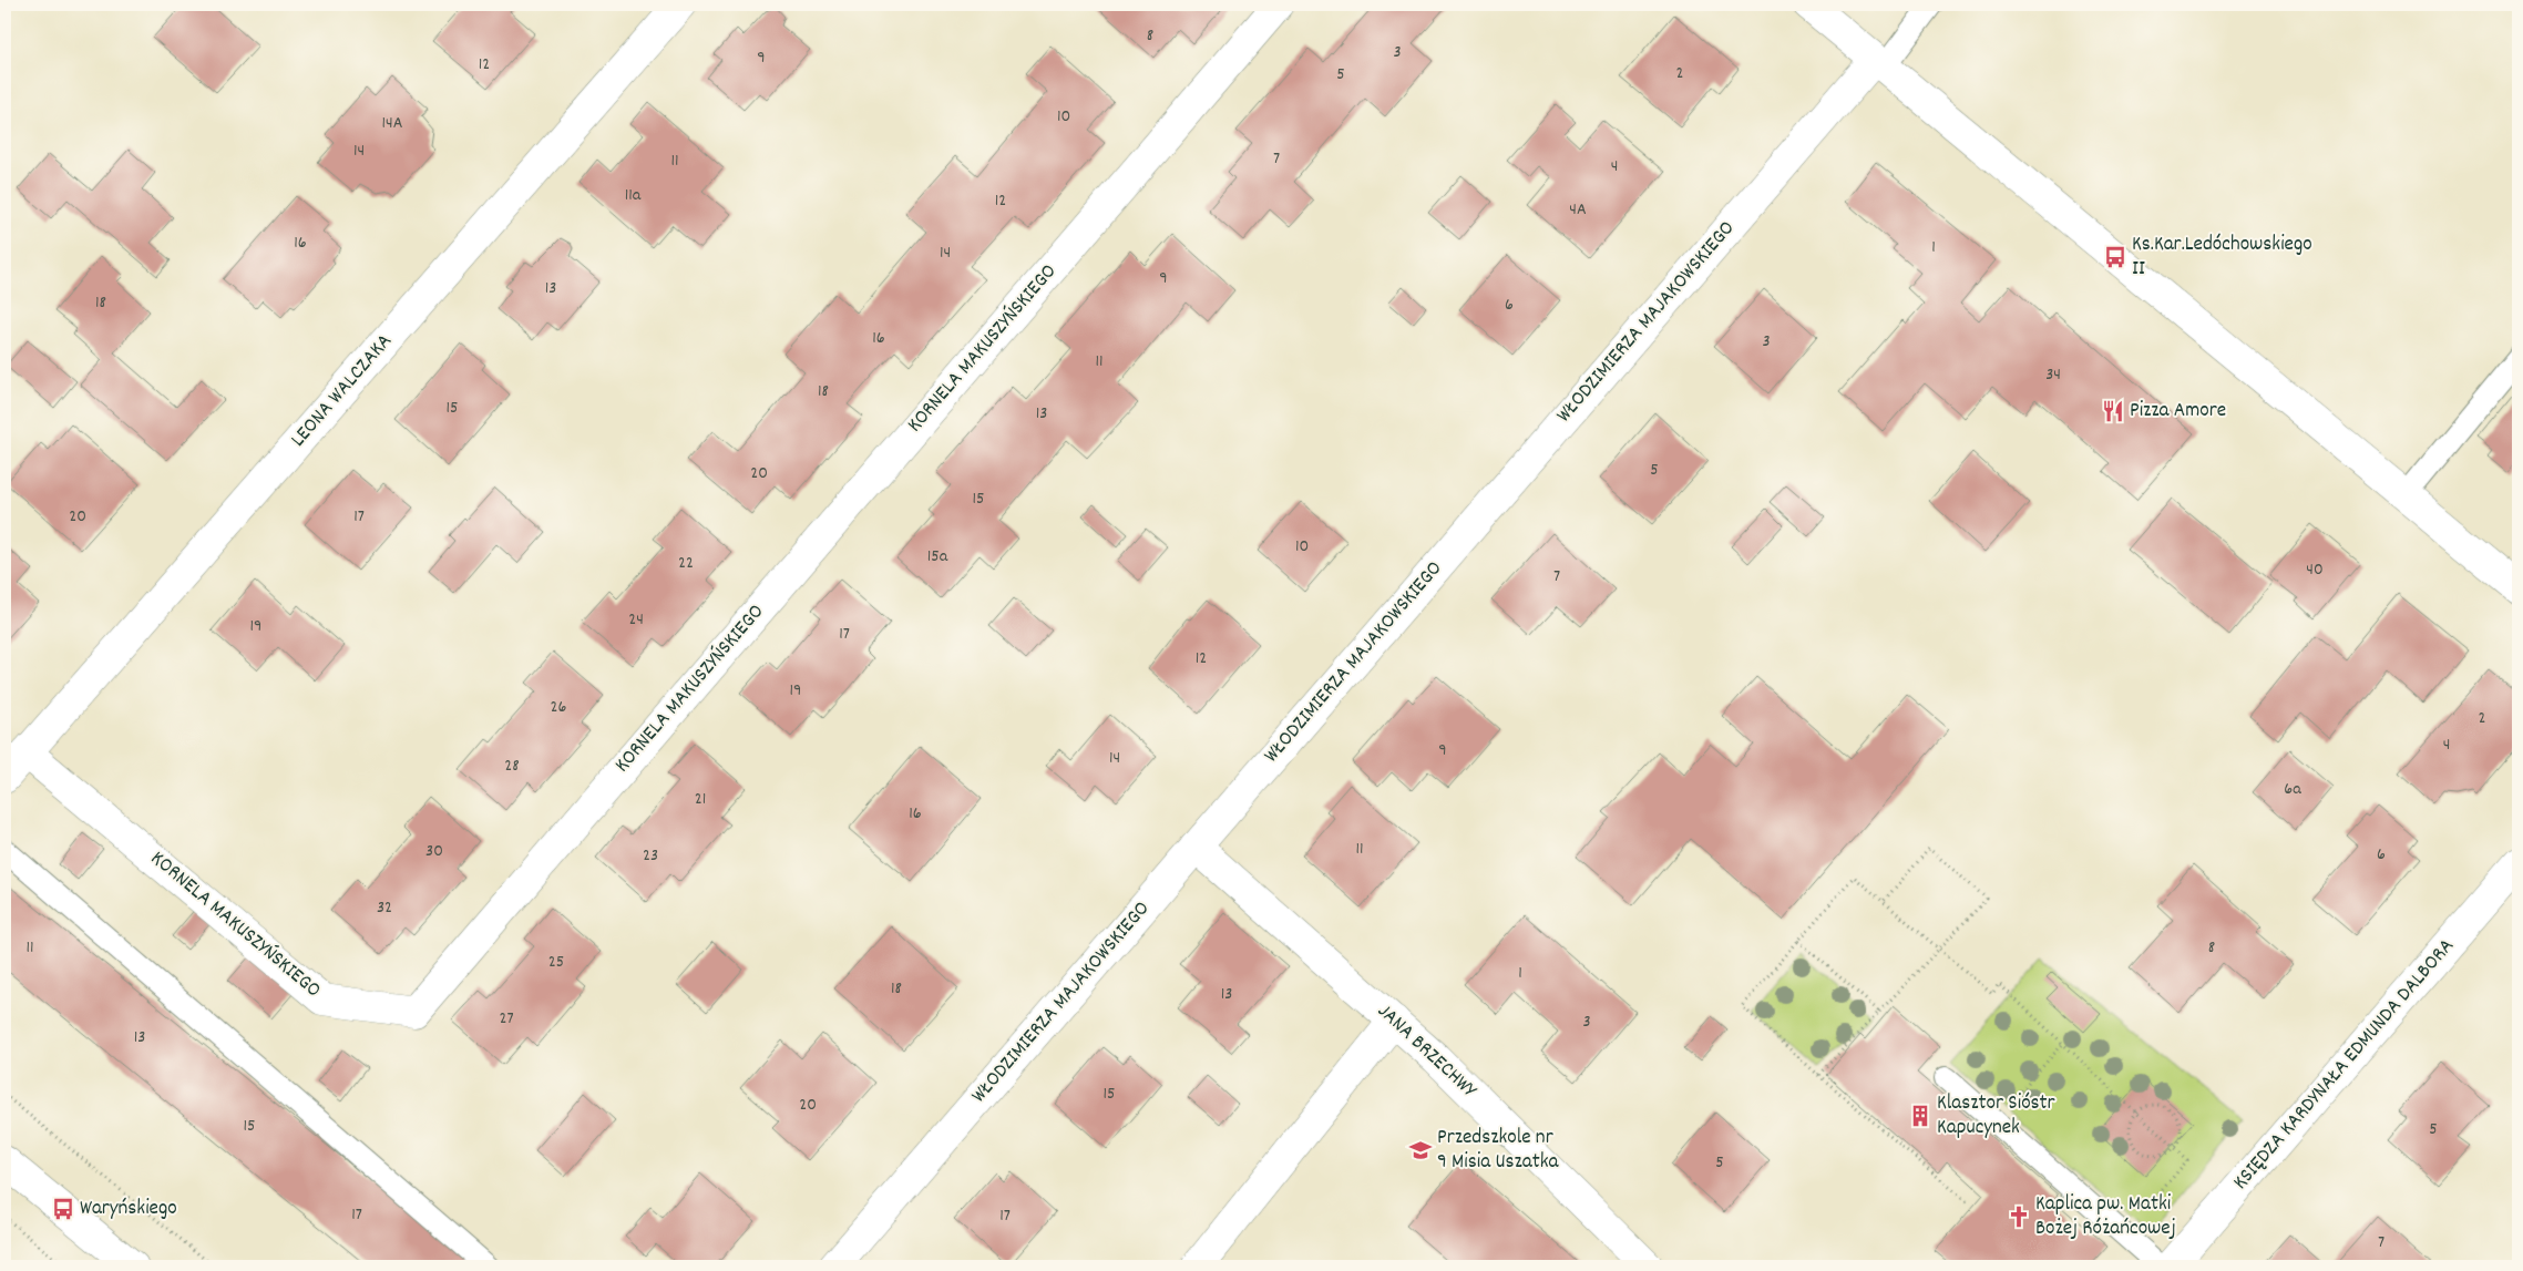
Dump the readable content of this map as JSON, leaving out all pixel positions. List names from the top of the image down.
{
  "streets": {
    "street": [
      "WŁODZIMIERZA MAJAKOWSKIEGO",
      "KORNELA MAKUSZYŃSKIEGO",
      "LEONA WALCZAKA",
      "JANA BRZECHWY",
      "KSIĘDZA KARDYNAŁA EDMUNDA DALBORA"
    ]
  },
  "crossings": [
    ["WŁODZIMIERZA MAJAKOWSKIEGO", "JANA BRZECHWY"],
    ["KORNELA MAKUSZYŃSKIEGO", "LEONA WALCZAKA"]
  ],
  "places": {
    "bus stop": ["Ks.Kar.Ledóchowskiego II", "Waryńskiego"],
    "restaurant": ["Pizza Amore"],
    "building": ["Klasztor Sióstr Kapucynek"],
    "school or university": ["Przedszkole nr 9 Misia Uszatka"],
    "church": ["Kaplica pw. Matki Bożej Różańcowej"]
  },
  "house_numbers": [
    "8",
    "3",
    "9",
    "12",
    "2",
    "5",
    "10",
    "14A",
    "14",
    "7",
    "11",
    "4",
    "11a",
    "12",
    "4A",
    "16",
    "1",
    "14",
    "9",
    "13",
    "18",
    "6",
    "16",
    "3",
    "11",
    "34",
    "18",
    "15",
    "13",
    "5",
    "20",
    "15",
    "20",
    "17",
    "10",
    "15a",
    "22",
    "40",
    "7",
    "24",
    "19",
    "17",
    "12",
    "19",
    "26",
    "2",
    "4",
    "9",
    "14",
    "28",
    "6a",
    "21",
    "16",
    "11",
    "30",
    "6",
    "23",
    "32",
    "11",
    "8",
    "25",
    "1",
    "18",
    "13",
    "27",
    "3",
    "13",
    "15",
    "20",
    "15",
    "5",
    "5",
    "17",
    "17",
    "7"
  ]
}
